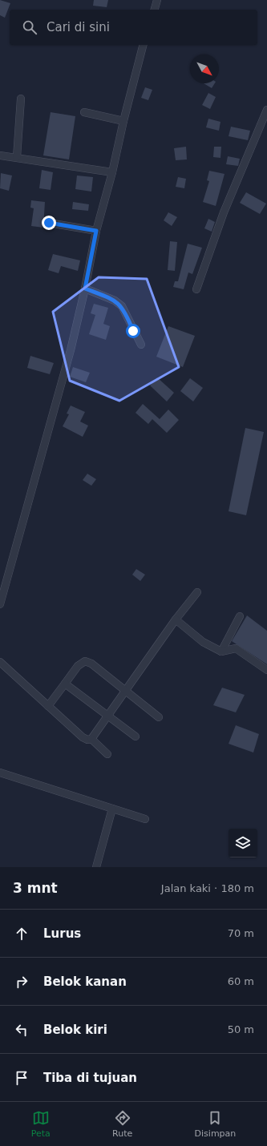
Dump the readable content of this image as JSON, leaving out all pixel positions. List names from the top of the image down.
{
  "north": "bottom right",
  "page": {
    "search": "Cari di sini",
    "heading": ["3 mnt", "Jalan kaki · 180 m"],
    "list": [
      ["Lurus", "70 m"],
      ["Belok kanan", "60 m"],
      ["Belok kiri", "50 m"],
      "Tiba di tujuan"
    ],
    "nav": ["Peta", "Rute", "Disimpan"]
  }
}
